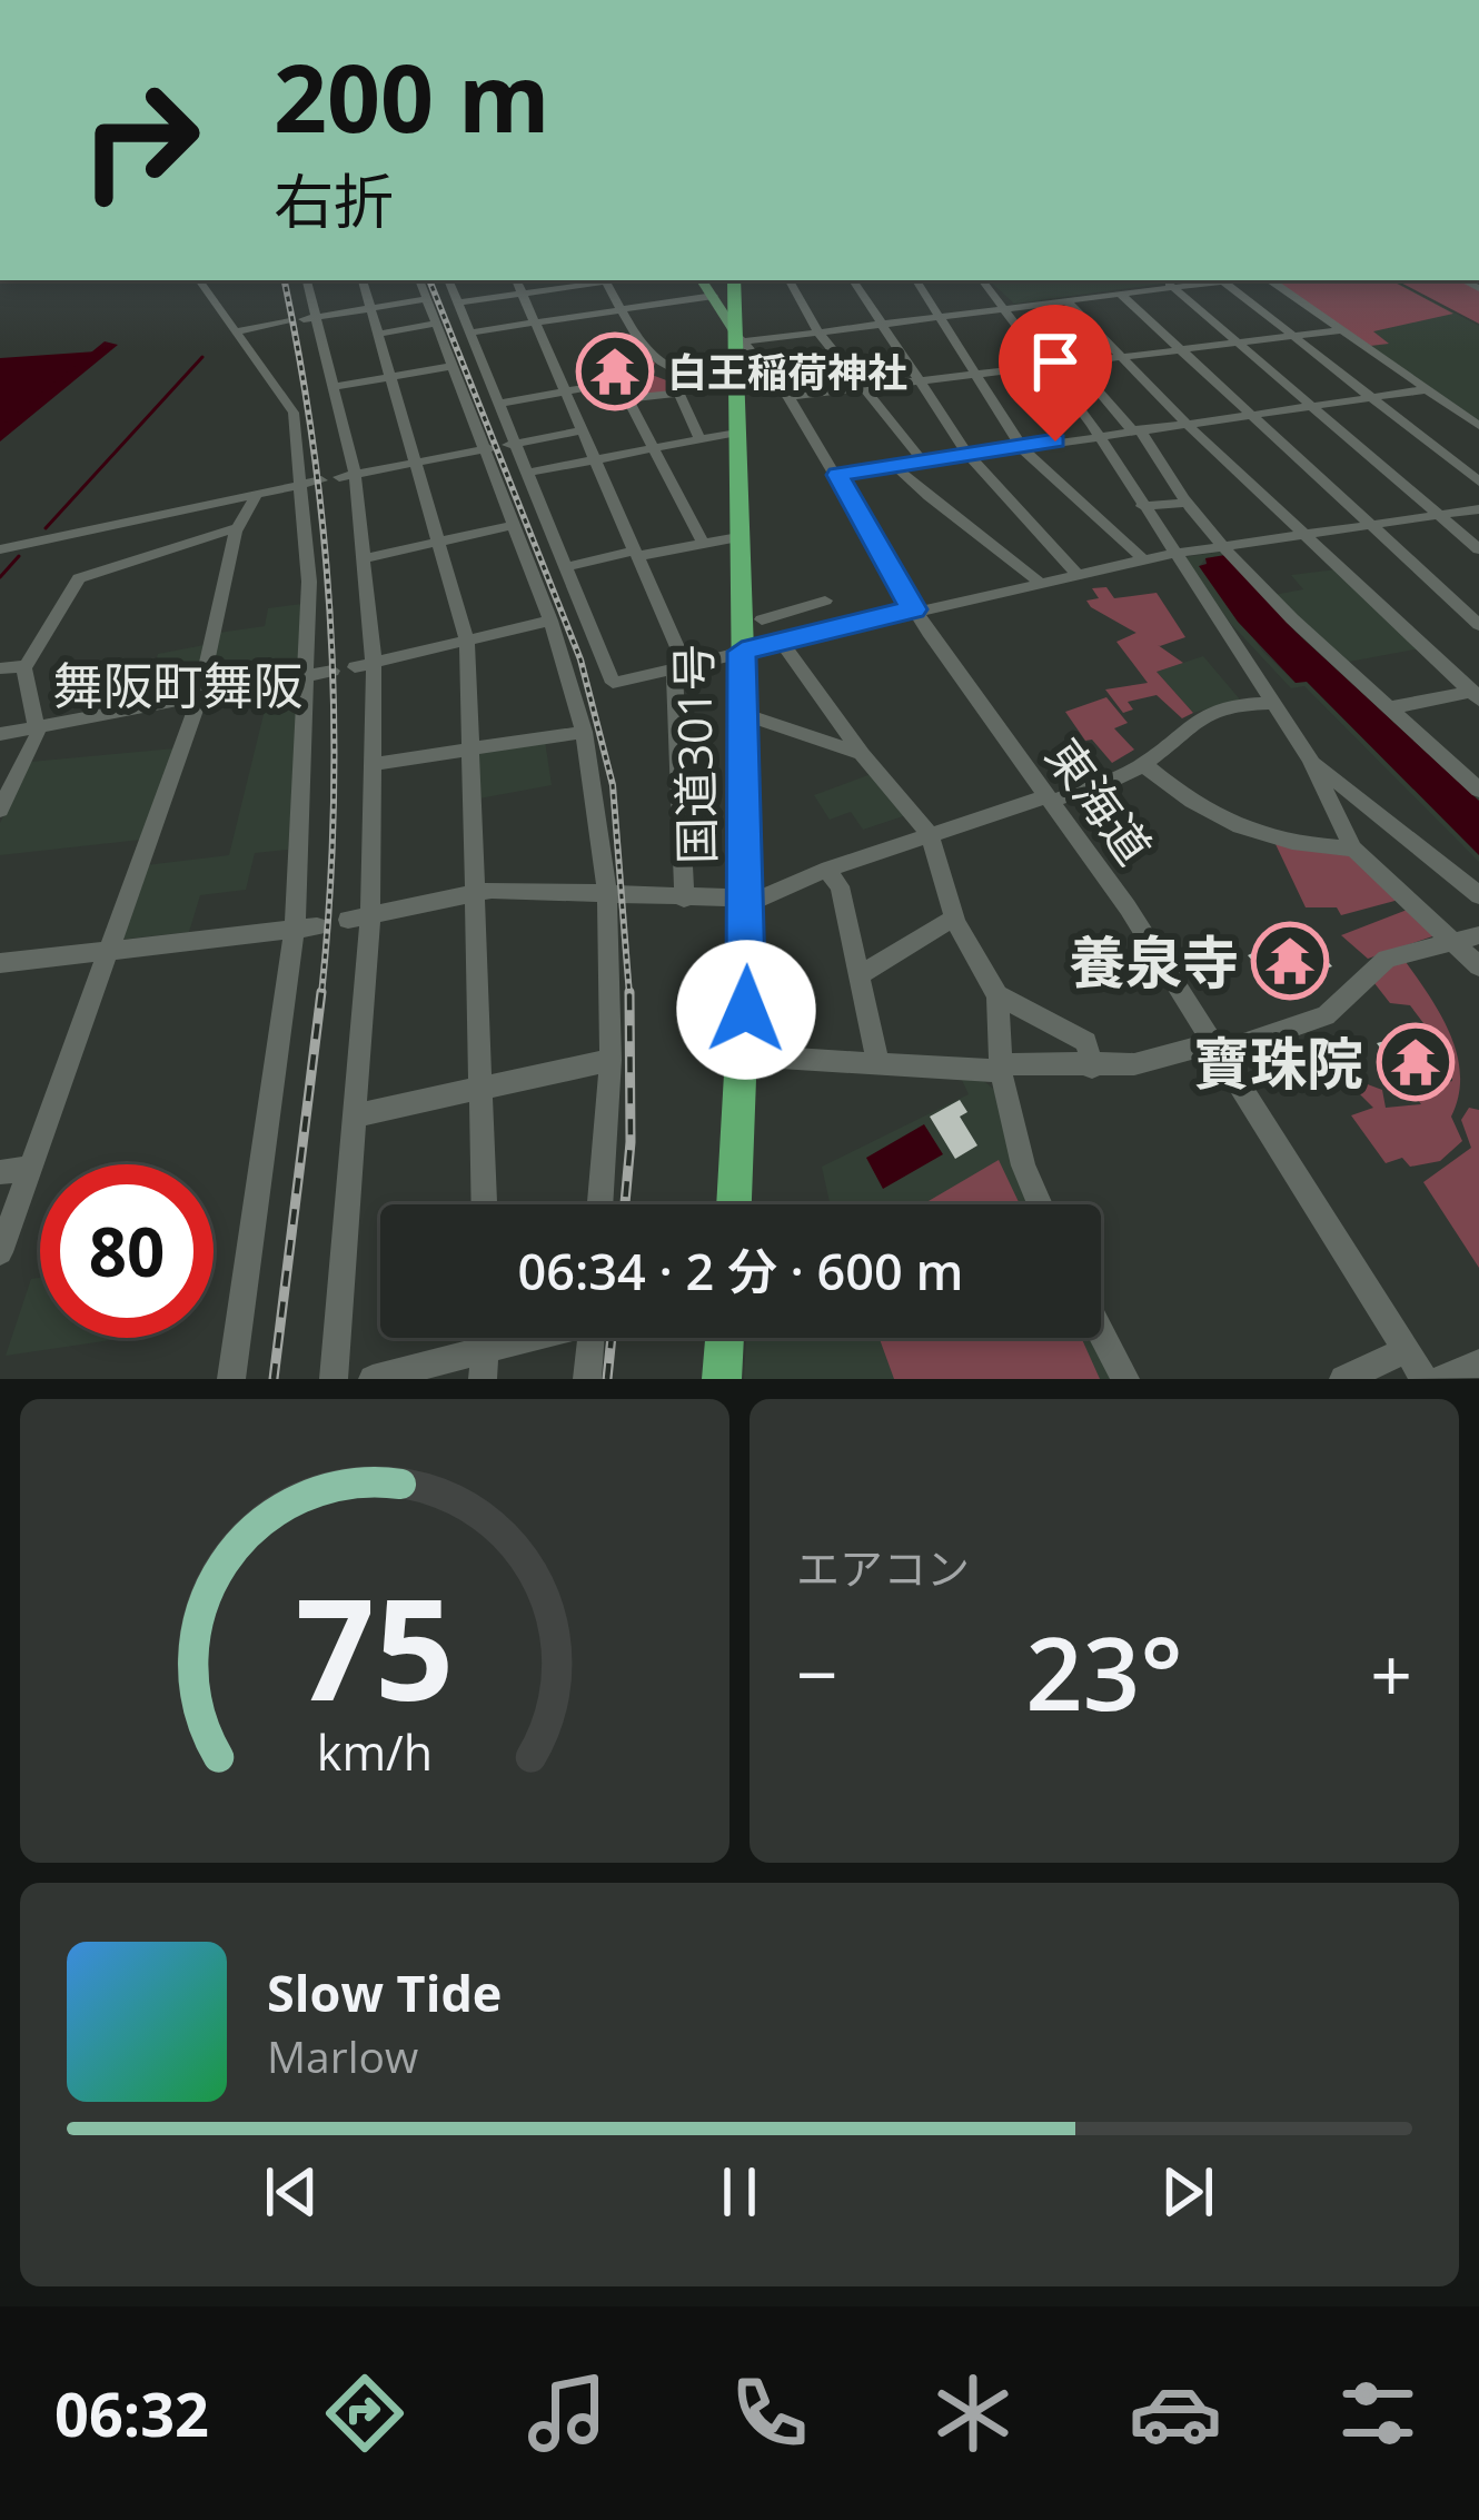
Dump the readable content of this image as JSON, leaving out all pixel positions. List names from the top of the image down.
{
  "streets": {
    "highway": ["国道301号"],
    "main road": ["東海道"]
  },
  "crossings": [
    ["国道301号", "東海道"]
  ],
  "districts": ["舞阪町舞阪"],
  "places": {
    "temple": ["白王稲荷神社", "養泉寺", "寶珠院"]
  },
  "page": {
    "turn": ["200 m", "右折"],
    "limit": "80",
    "trip": "06:34 · 2 分 · 600 m",
    "tile": "エアコン",
    "heat": ["−", "23°", "+"],
    "song": ["Slow Tide", "Marlow"],
    "tabs": "06:32",
    "gauge": ["75", "km/h"]
  }
}
